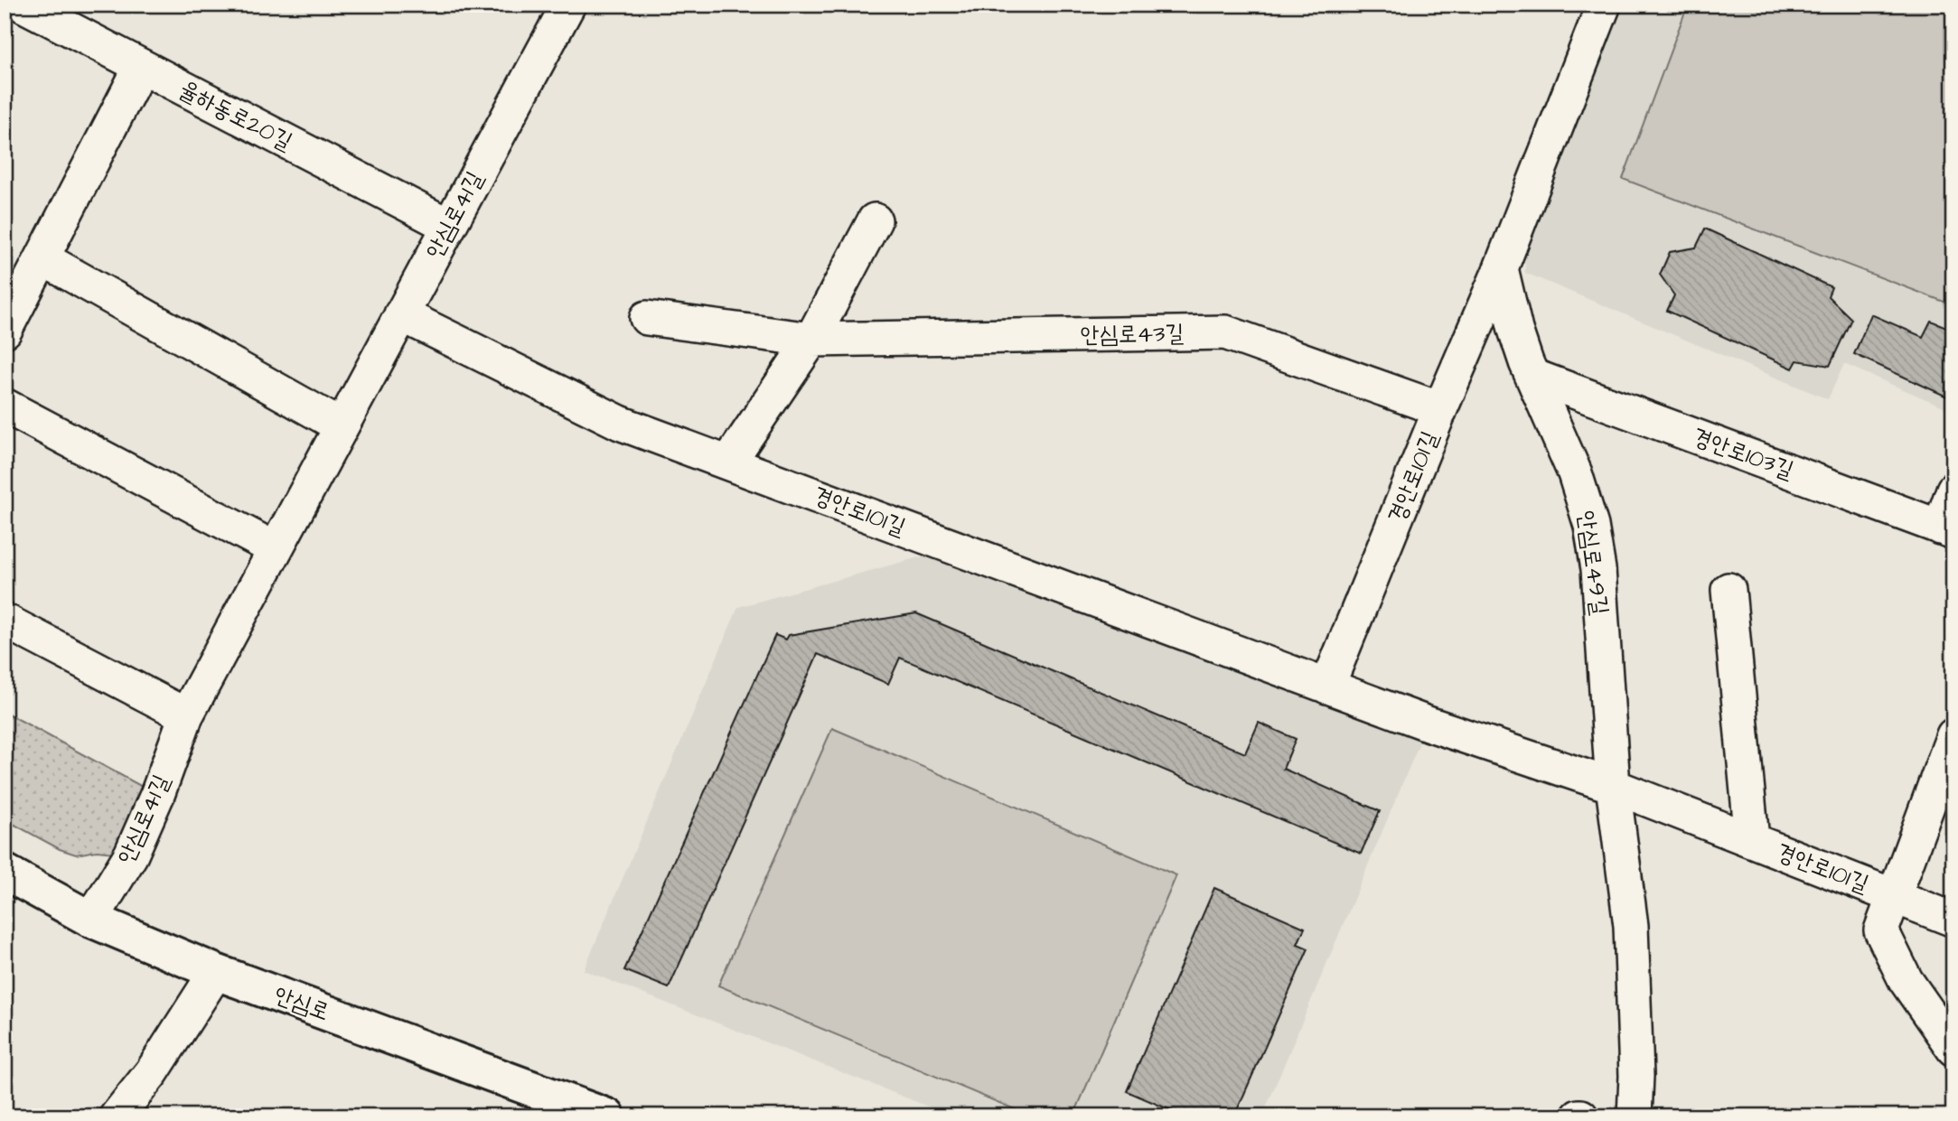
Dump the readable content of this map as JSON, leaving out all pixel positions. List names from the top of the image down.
{
  "streets": {
    "main road": ["안심로"],
    "street": [
      "율하동로20길",
      "안심로41길",
      "안심로43길",
      "경안로103길",
      "경안로101길",
      "안심로49길"
    ]
  },
  "crossings": [
    ["율하동로20길", "안심로41길"],
    ["안심로41길", "경안로101길"],
    ["안심로41길", "안심로"],
    ["안심로43길", "경안로101길"],
    ["경안로103길", "안심로49길"],
    ["경안로101길", "안심로49길"]
  ]
}
